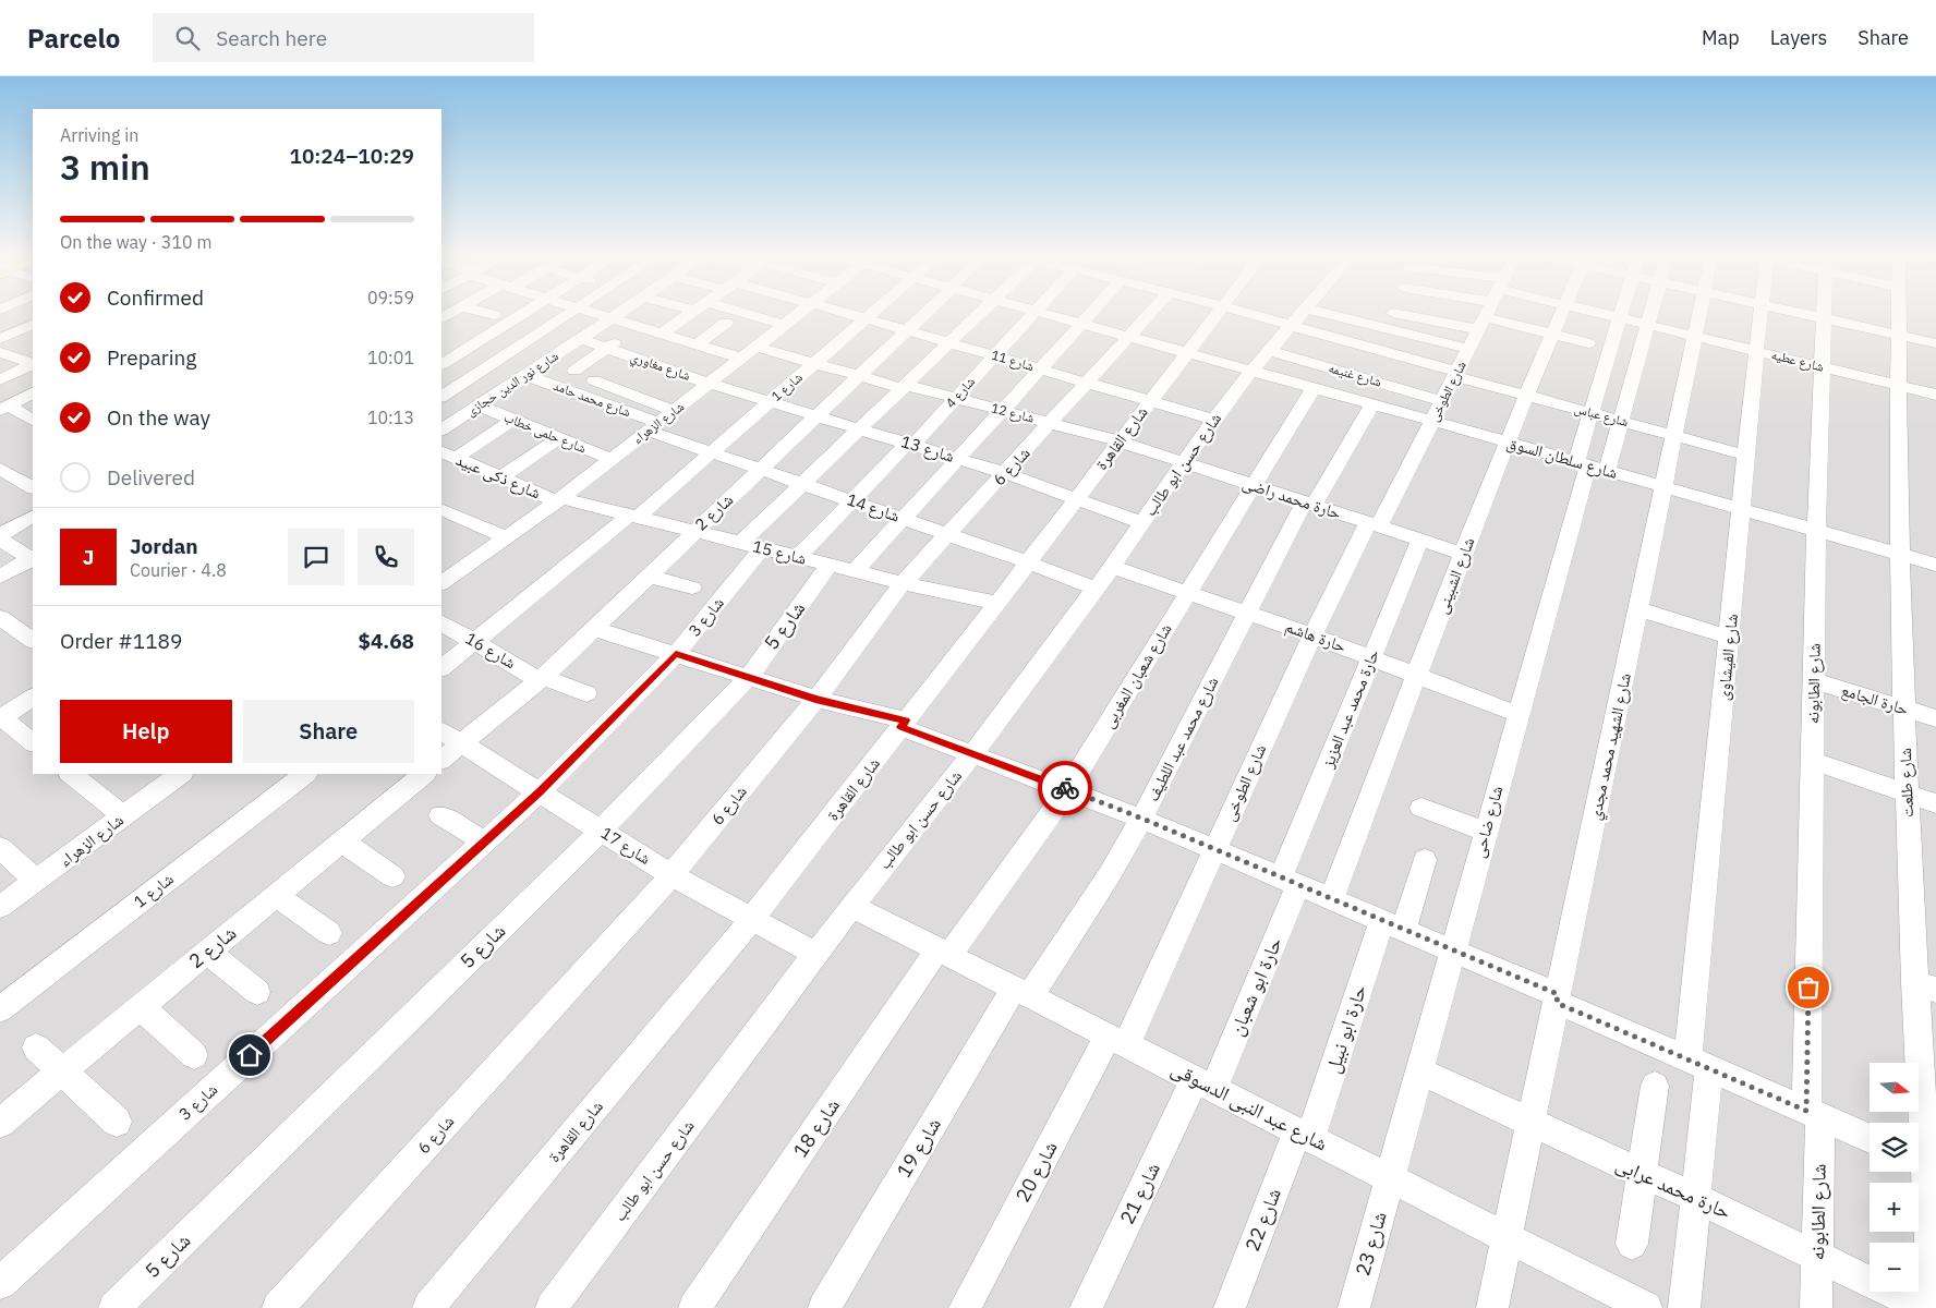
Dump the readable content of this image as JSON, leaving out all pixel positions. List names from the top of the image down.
{
  "streets": {
    "street": [
      "شارع 11",
      "شارع عطيه",
      "شارع مغاوري",
      "شارع غنيمه",
      "شارع نور الدين حجازى",
      "شارع 1",
      "شارع الطوخى",
      "شارع 4",
      "شارع محمد حامد",
      "شارع 12",
      "شارع عباس",
      "شارع الزهراء",
      "شارع حلمى خطاب",
      "شارع القاهرة",
      "شارع 13",
      "شارع سلطان السوق",
      "شارع حسن ابو طالب",
      "شارع 6",
      "شارع ذكى عبيد",
      "حارة محمد راضى",
      "شارع 14",
      "شارع 2",
      "شارع 15",
      "شارع الشبينى",
      "شارع 3",
      "شارع 5",
      "حارة هاشم",
      "شارع 16",
      "شارع الفيشاوى",
      "شارع شعبان المغربى",
      "شارع الطابونه",
      "حارة الجامع",
      "حارة محمد عبد العزيز",
      "شارع محمد عبد اللطيف",
      "شارع الشهيد محمد مجدي",
      "شارع طلعت",
      "شارع ضاحى",
      "شارع 17",
      "حارة ابو شعبان",
      "حارة ابو نبيل",
      "شارع عبد النبى الدسوقى",
      "شارع 18",
      "شارع 19",
      "شارع 20",
      "حارة محمد عرابى",
      "شارع 21",
      "شارع 22",
      "شارع 23"
    ]
  },
  "crossings": [
    ["شارع 11", "شارع 1"],
    ["شارع 11", "شارع 4"],
    ["شارع 11", "شارع القاهرة"],
    ["شارع 11", "شارع حسن ابو طالب"],
    ["شارع 11", "شارع 6"],
    ["شارع 11", "شارع 2"],
    ["شارع 11", "شارع 3"],
    ["شارع عطيه", "شارع الفيشاوى"],
    ["شارع عطيه", "شارع الطابونه"],
    ["شارع عطيه", "شارع الشهيد محمد مجدي"],
    ["شارع عطيه", "شارع طلعت"],
    ["شارع عطيه", "شارع ضاحى"],
    ["شارع مغاوري", "شارع نور الدين حجازى"],
    ["شارع مغاوري", "شارع الزهراء"],
    ["شارع مغاوري", "شارع 13"],
    ["شارع غنيمه", "شارع الطوخى"],
    ["شارع غنيمه", "شارع حسن ابو طالب"],
    ["شارع نور الدين حجازى", "شارع محمد حامد"],
    ["شارع نور الدين حجازى", "شارع حلمى خطاب"],
    ["شارع 1", "شارع 12"],
    ["شارع 1", "شارع 13"],
    ["شارع 1", "شارع 14"],
    ["شارع 1", "شارع 15"],
    ["شارع 1", "شارع 16"],
    ["شارع الطوخى", "شارع عباس"],
    ["شارع الطوخى", "شارع سلطان السوق"],
    ["شارع الطوخى", "حارة محمد راضى"],
    ["شارع الطوخى", "حارة هاشم"],
    ["شارع الطوخى", "شارع عبد النبى الدسوقى"],
    ["شارع الطوخى", "شارع 20"],
    ["شارع 4", "شارع 12"],
    ["شارع 4", "شارع 13"],
    ["شارع 4", "شارع 14"],
    ["شارع 4", "شارع 15"],
    ["شارع محمد حامد", "شارع الزهراء"],
    ["شارع محمد حامد", "شارع 14"],
    ["شارع 12", "شارع الزهراء"],
    ["شارع 12", "شارع القاهرة"],
    ["شارع 12", "شارع 6"],
    ["شارع 12", "حارة محمد راضى"],
    ["شارع 12", "شارع 2"],
    ["شارع 12", "شارع 3"],
    ["شارع عباس", "شارع حسن ابو طالب"],
    ["شارع عباس", "شارع الشبينى"],
    ["شارع عباس", "شارع الفيشاوى"],
    ["شارع عباس", "شارع الشهيد محمد مجدي"],
    ["شارع عباس", "شارع ضاحى"],
    ["شارع الزهراء", "شارع حلمى خطاب"],
    ["شارع الزهراء", "شارع 13"],
    ["شارع الزهراء", "شارع ذكى عبيد"],
    ["شارع الزهراء", "شارع 14"],
    ["شارع الزهراء", "شارع 15"],
    ["شارع القاهرة", "شارع 13"],
    ["شارع القاهرة", "شارع سلطان السوق"],
    ["شارع القاهرة", "حارة محمد راضى"],
    ["شارع القاهرة", "شارع 14"],
    ["شارع القاهرة", "شارع 15"],
    ["شارع القاهرة", "شارع 17"],
    ["شارع 13", "شارع حسن ابو طالب"],
    ["شارع 13", "شارع 6"],
    ["شارع 13", "شارع 2"],
    ["شارع 13", "شارع 3"],
    ["شارع سلطان السوق", "شارع حسن ابو طالب"],
    ["شارع سلطان السوق", "شارع 6"],
    ["شارع سلطان السوق", "شارع الشبينى"],
    ["شارع سلطان السوق", "شارع الفيشاوى"],
    ["شارع سلطان السوق", "شارع شعبان المغربى"],
    ["شارع سلطان السوق", "شارع الطابونه"],
    ["شارع سلطان السوق", "شارع محمد عبد اللطيف"],
    ["شارع سلطان السوق", "شارع الشهيد محمد مجدي"],
    ["شارع سلطان السوق", "شارع طلعت"],
    ["شارع سلطان السوق", "شارع ضاحى"],
    ["شارع حسن ابو طالب", "حارة محمد راضى"],
    ["شارع حسن ابو طالب", "شارع 14"],
    ["شارع حسن ابو طالب", "حارة هاشم"],
    ["شارع حسن ابو طالب", "شارع 17"],
    ["شارع حسن ابو طالب", "شارع عبد النبى الدسوقى"],
    ["شارع 6", "شارع 14"],
    ["شارع 6", "شارع 15"],
    ["شارع 6", "شارع 17"],
    ["شارع ذكى عبيد", "شارع 15"],
    ["حارة محمد راضى", "شارع الشبينى"],
    ["حارة محمد راضى", "شارع شعبان المغربى"],
    ["حارة محمد راضى", "حارة محمد عبد العزيز"],
    ["حارة محمد راضى", "شارع محمد عبد اللطيف"],
    ["شارع 14", "شارع 2"],
    ["شارع 14", "شارع 3"],
    ["شارع 2", "شارع 15"],
    ["شارع 2", "شارع 16"],
    ["شارع 2", "شارع 17"],
    ["شارع 15", "شارع 3"],
    ["شارع 15", "شارع 5"],
    ["شارع الشبينى", "حارة هاشم"],
    ["شارع 3", "شارع 17"],
    ["شارع 5", "شارع 17"],
    ["حارة هاشم", "شارع شعبان المغربى"],
    ["حارة هاشم", "حارة محمد عبد العزيز"],
    ["حارة هاشم", "شارع محمد عبد اللطيف"],
    ["حارة هاشم", "شارع ضاحى"],
    ["شارع الفيشاوى", "حارة محمد عرابى"],
    ["شارع شعبان المغربى", "شارع عبد النبى الدسوقى"],
    ["شارع شعبان المغربى", "شارع 18"],
    ["شارع الطابونه", "حارة الجامع"],
    ["شارع الطابونه", "حارة محمد عرابى"],
    ["حارة الجامع", "شارع طلعت"],
    ["حارة محمد عبد العزيز", "حارة ابو شعبان"],
    ["شارع محمد عبد اللطيف", "شارع عبد النبى الدسوقى"],
    ["شارع محمد عبد اللطيف", "شارع 19"],
    ["شارع الشهيد محمد مجدي", "شارع عبد النبى الدسوقى"],
    ["شارع الشهيد محمد مجدي", "حارة محمد عرابى"],
    ["شارع ضاحى", "شارع عبد النبى الدسوقى"],
    ["شارع ضاحى", "حارة محمد عرابى"],
    ["شارع ضاحى", "شارع 23"],
    ["حارة ابو شعبان", "شارع عبد النبى الدسوقى"],
    ["حارة ابو شعبان", "شارع 21"],
    ["حارة ابو نبيل", "شارع عبد النبى الدسوقى"],
    ["حارة ابو نبيل", "شارع 22"],
    ["شارع عبد النبى الدسوقى", "شارع 18"],
    ["شارع عبد النبى الدسوقى", "شارع 19"],
    ["شارع عبد النبى الدسوقى", "شارع 20"],
    ["شارع عبد النبى الدسوقى", "شارع 21"],
    ["شارع عبد النبى الدسوقى", "شارع 22"],
    ["شارع عبد النبى الدسوقى", "شارع 23"]
  ],
  "north": "right",
  "page": {
    "header": "Parcelo",
    "search": "Search here",
    "nav": ["Map", "Layers", "Share"],
    "heading": ["3 min", "Arriving in", "10:24–10:29"],
    "panel": [
      "Jordan",
      "Courier · 4.8",
      "Order #1189",
      "$4.68"
    ],
    "bar": "On the way · 310 m",
    "list": [
      ["Confirmed", "09:59"],
      ["Preparing", "10:01"],
      ["On the way", "10:13"],
      "Delivered"
    ],
    "round": "J",
    "buttons": ["Help", "Share"],
    "map_buttons": ["+", "−"]
  }
}
